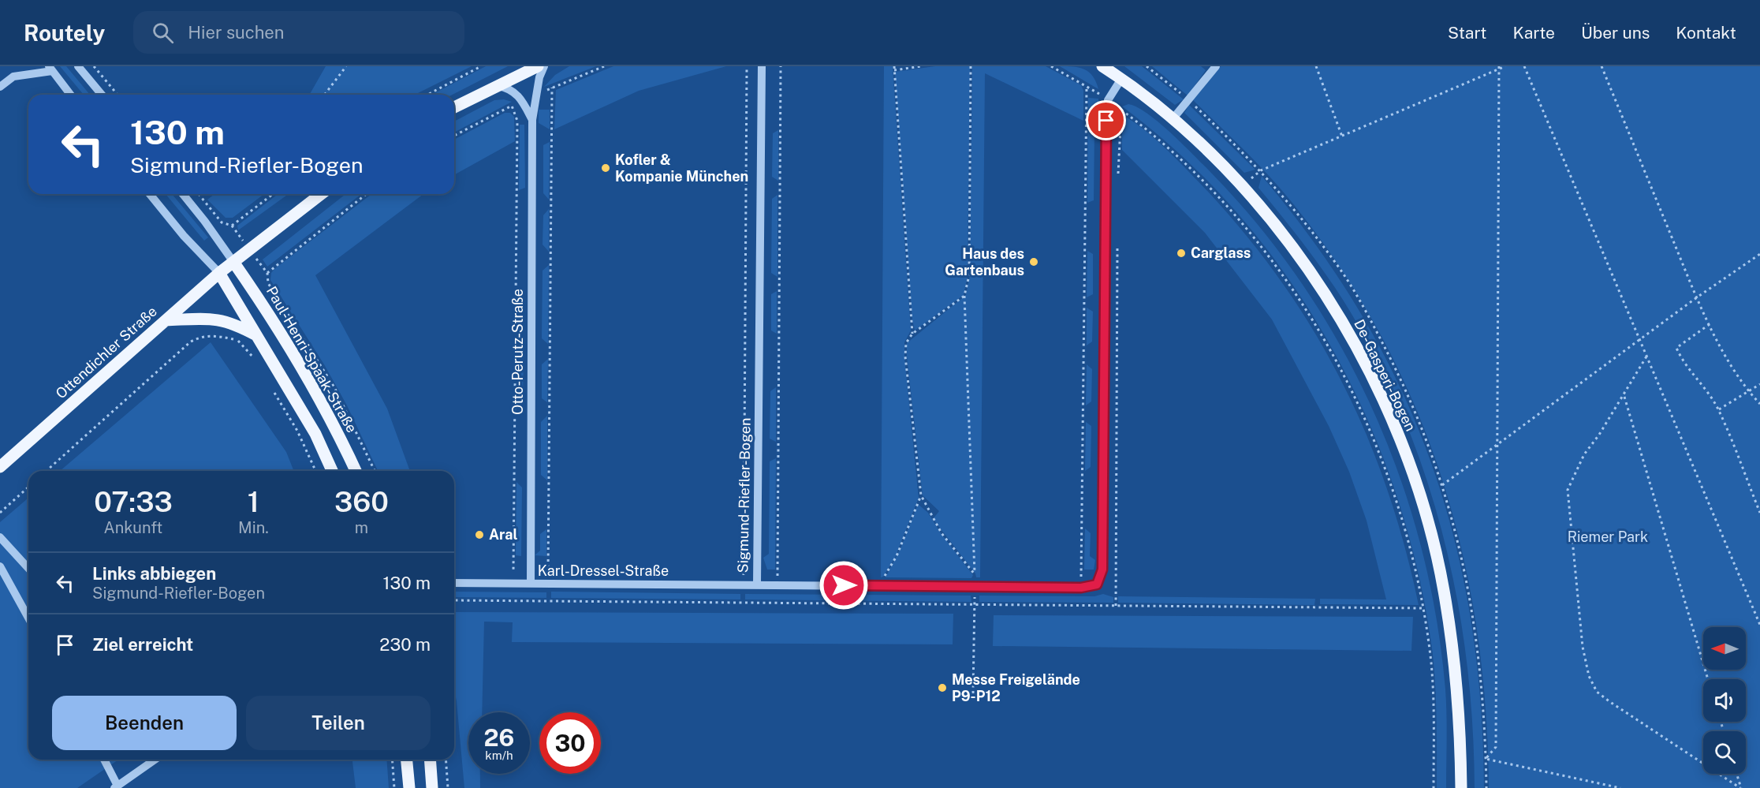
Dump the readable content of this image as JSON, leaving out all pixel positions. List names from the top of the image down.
{
  "streets": {
    "main road": ["Ottendichler Straße", "Paul-Henri-Spaak-Straße", "De-Gasperi-Bogen"],
    "street": ["Otto-Perutz-Straße", "Sigmund-Riefler-Bogen", "Karl-Dressel-Straße"]
  },
  "crossings": [
    ["Otto-Perutz-Straße", "Karl-Dressel-Straße"],
    ["Ottendichler Straße", "Paul-Henri-Spaak-Straße"],
    ["Sigmund-Riefler-Bogen", "Karl-Dressel-Straße"]
  ],
  "parks": ["Riemer Park"],
  "places": [
    "Kofler & Kompanie München",
    "Carglass",
    "Haus des Gartenbaus",
    "Aral",
    "Messe Freigelände P9-P12"
  ],
  "north": "left",
  "page": {
    "header": "Routely",
    "search": "Hier suchen",
    "nav": [
      "Start",
      "Karte",
      "Über uns",
      "Kontakt"
    ],
    "turn": ["130 m", "Sigmund-Riefler-Bogen"],
    "eta": [
      "07:33",
      "Ankunft",
      "1",
      "Min.",
      "360",
      "m"
    ],
    "list": [
      {
        "name": "Links abbiegen",
        "note": "Sigmund-Riefler-Bogen",
        "value": "130 m"
      },
      {
        "name": "Ziel erreicht",
        "value": "230 m"
      }
    ],
    "buttons": ["Beenden", "Teilen"],
    "speed": "26 km/h",
    "limit": "30"
  }
}
